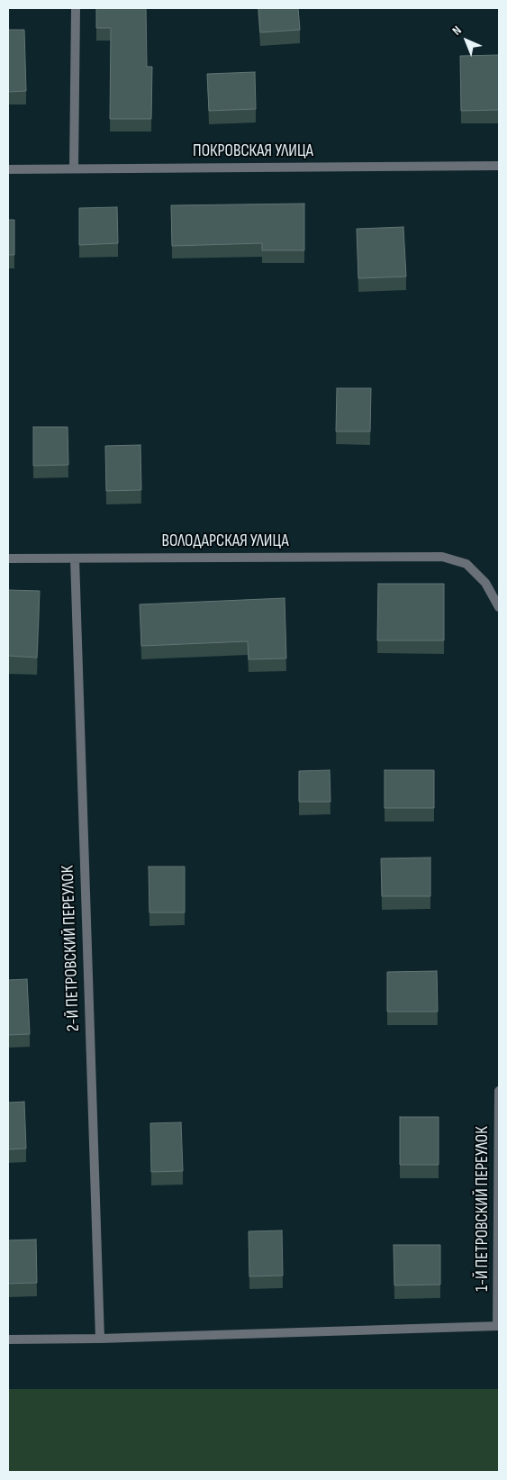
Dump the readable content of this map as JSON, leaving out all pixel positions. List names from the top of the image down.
{
  "streets": {
    "street": [
      "ПОКРОВСКАЯ УЛИЦА",
      "ВОЛОДАРСКАЯ УЛИЦА",
      "2-Й ПЕТРОВСКИЙ ПЕРЕУЛОК",
      "1-Й ПЕТРОВСКИЙ ПЕРЕУЛОК"
    ]
  },
  "crossings": [
    ["ВОЛОДАРСКАЯ УЛИЦА", "2-Й ПЕТРОВСКИЙ ПЕРЕУЛОК"]
  ],
  "north": "top left"
}
